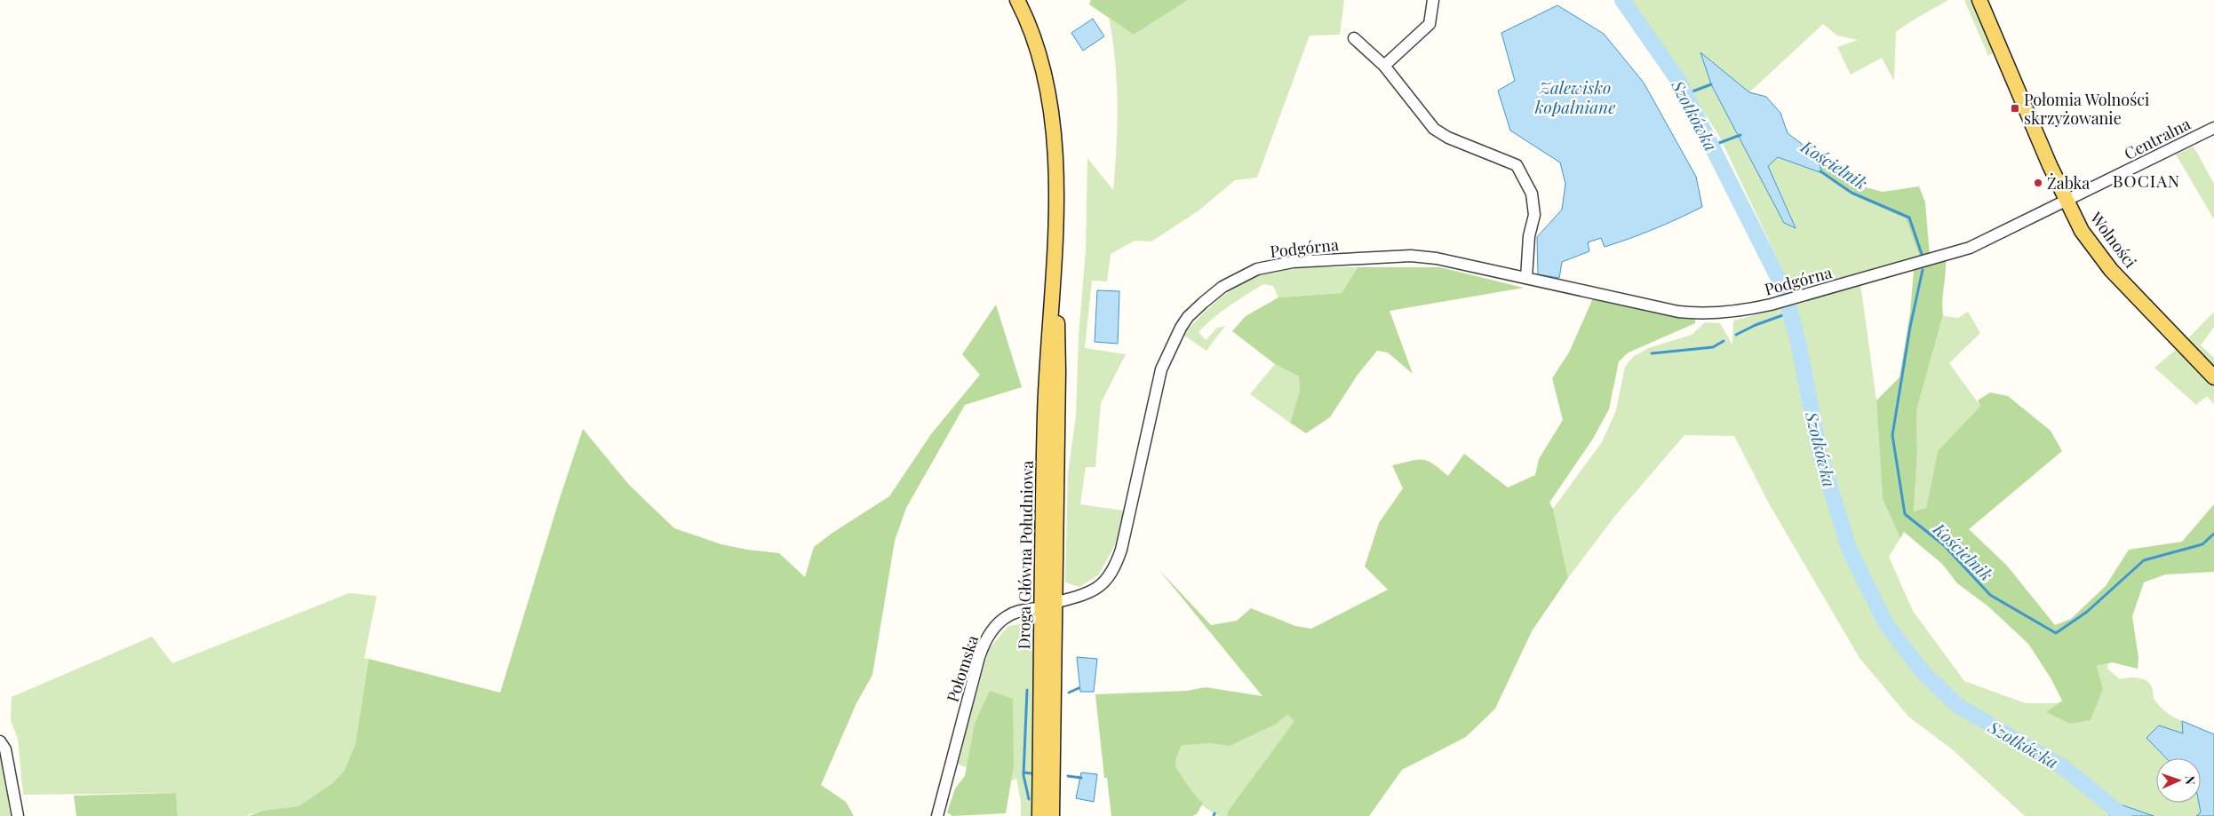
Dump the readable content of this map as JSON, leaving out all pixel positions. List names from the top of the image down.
{
  "streets": {
    "main road": ["Wolności", "Droga Główna Południowa"],
    "street": ["Centralna", "Podgórna", "Połomska"]
  },
  "crossings": [
    ["Centralna", "Wolności"],
    ["Centralna", "Podgórna"],
    ["Wolności", "Podgórna"],
    ["Podgórna", "Połomska"],
    ["Droga Główna Południowa", "Połomska"]
  ],
  "districts": ["BOCIAN"],
  "water": ["Zalewisko kopalniane", "Szotkówka", "Kościelnik"],
  "places": {
    "transit": ["Połomia Wolności skrzyżowanie"],
    "other": ["Żabka"]
  },
  "north": "right"
}
